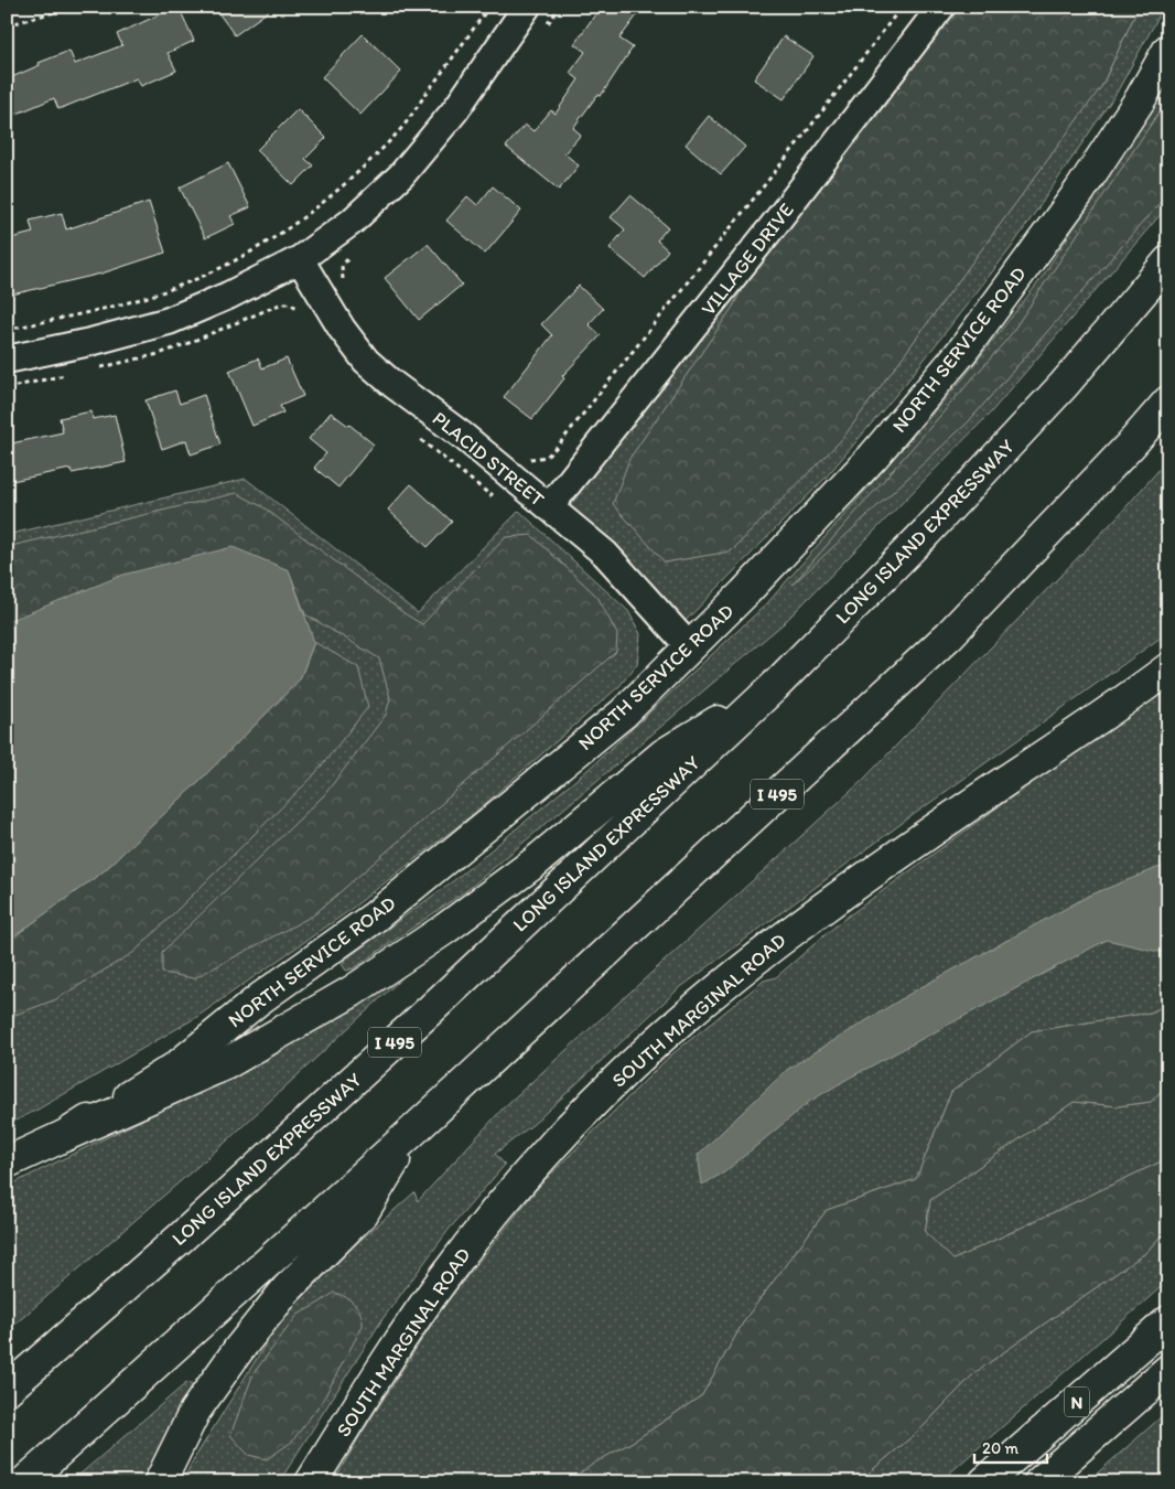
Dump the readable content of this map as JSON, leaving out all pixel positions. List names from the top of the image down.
{
  "streets": {
    "main road": [
      "NORTH SERVICE ROAD",
      "LONG ISLAND EXPRESSWAY",
      "I 495",
      "SOUTH MARGINAL ROAD",
      "N"
    ],
    "street": ["VILLAGE DRIVE", "PLACID STREET"]
  },
  "crossings": [
    ["VILLAGE DRIVE", "PLACID STREET"],
    ["NORTH SERVICE ROAD", "PLACID STREET"]
  ],
  "scale_bar": "20 m"
}
